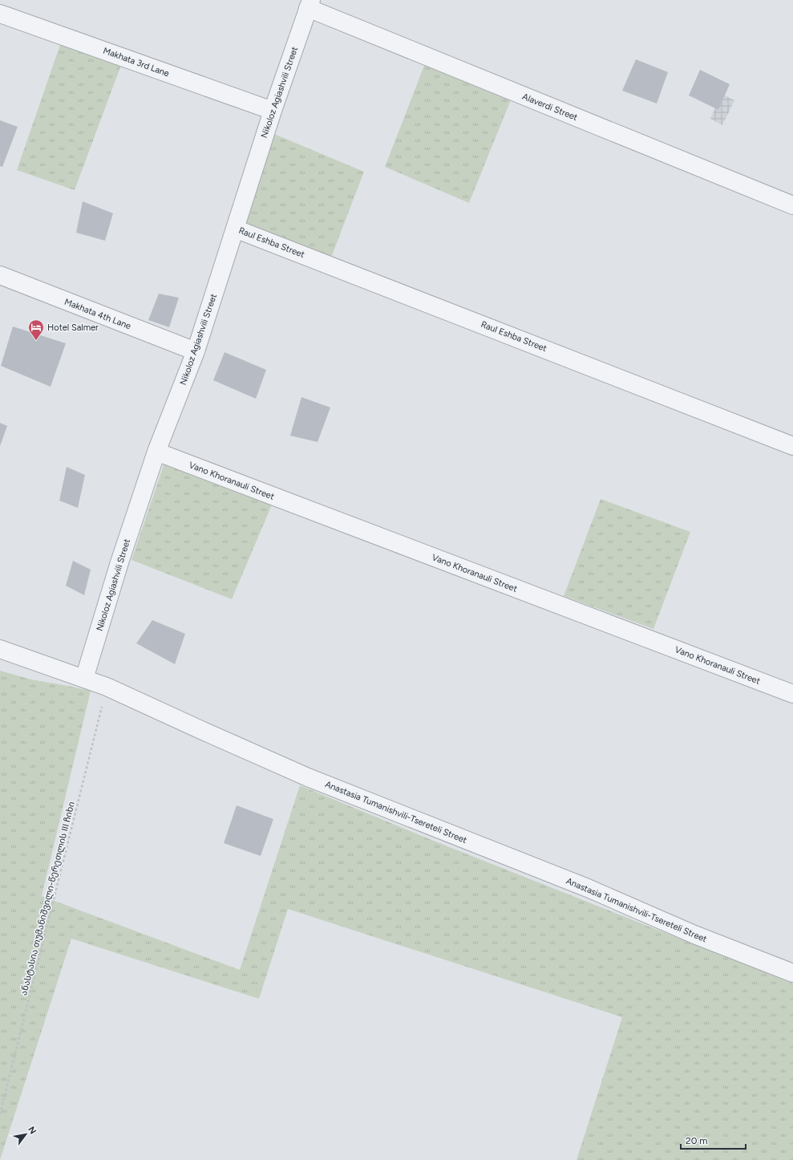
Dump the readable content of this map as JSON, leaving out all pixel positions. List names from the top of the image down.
{
  "streets": {
    "street": [
      "Makhata 3rd Lane",
      "Nikoloz Agiashvili Street",
      "Alaverdi Street",
      "Raul Eshba Street",
      "Makhata 4th Lane",
      "Vano Khoranauli Street",
      "Anastasia Tumanishvili-Tsereteli Street"
    ],
    "path": ["ანასტასია თუმანიშვილი-წერეთლის III ჩიხი"]
  },
  "crossings": [
    ["Makhata 3rd Lane", "Nikoloz Agiashvili Street"],
    ["Nikoloz Agiashvili Street", "Alaverdi Street"],
    ["Nikoloz Agiashvili Street", "Raul Eshba Street"],
    ["Nikoloz Agiashvili Street", "Makhata 4th Lane"],
    ["Nikoloz Agiashvili Street", "Vano Khoranauli Street"],
    ["Nikoloz Agiashvili Street", "Anastasia Tumanishvili-Tsereteli Street"],
    ["Anastasia Tumanishvili-Tsereteli Street", "ანასტასია თუმანიშვილი-წერეთლის III ჩიხი"]
  ],
  "places": {
    "hotel": ["Hotel Salmer"]
  },
  "scale_bar": "20 m",
  "north": "top right"
}
